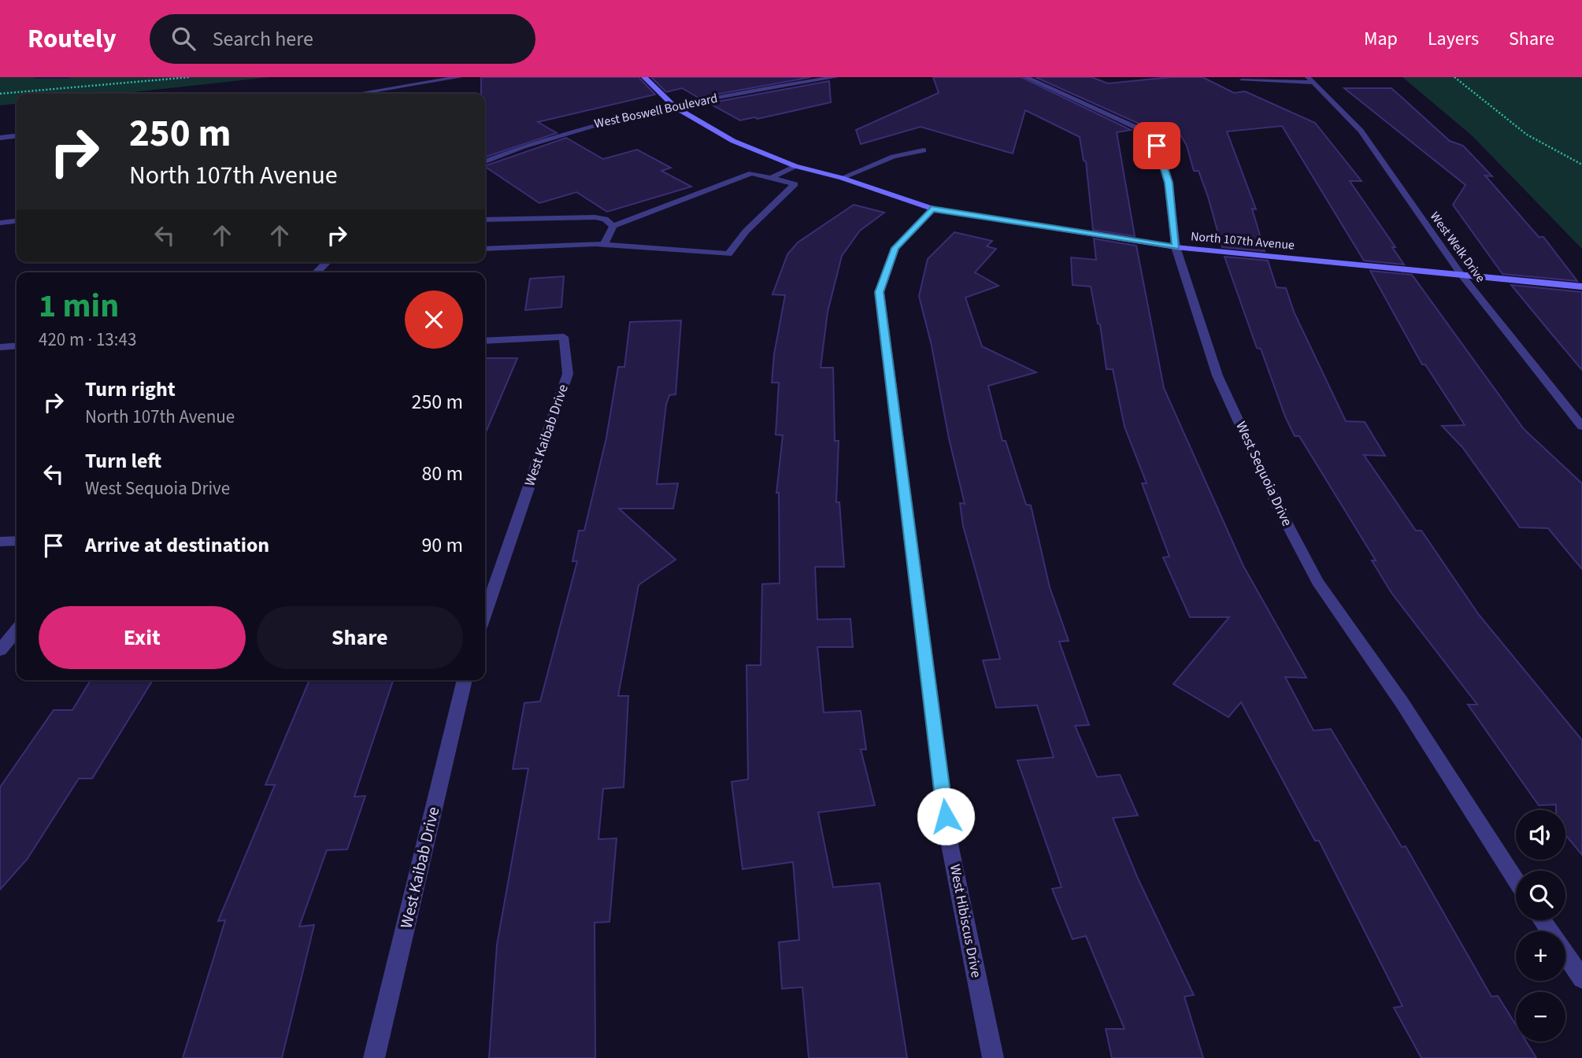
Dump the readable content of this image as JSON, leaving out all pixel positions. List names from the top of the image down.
{
  "streets": {
    "street": [
      "West Boswell Boulevard",
      "North 107th Avenue",
      "West Welk Drive",
      "West Kaibab Drive",
      "West Sequoia Drive",
      "West Hibiscus Drive"
    ]
  },
  "crossings": [
    ["West Boswell Boulevard", "North 107th Avenue"],
    ["North 107th Avenue", "West Welk Drive"],
    ["North 107th Avenue", "West Sequoia Drive"],
    ["North 107th Avenue", "West Hibiscus Drive"]
  ],
  "page": {
    "header": "Routely",
    "search": "Search here",
    "nav": ["Map", "Layers", "Share"],
    "turn": ["250 m", "North 107th Avenue"],
    "heading": ["1 min", "420 m · 13:43"],
    "list": [
      {
        "name": "Turn right",
        "note": "North 107th Avenue",
        "value": "250 m"
      },
      {
        "name": "Turn left",
        "note": "West Sequoia Drive",
        "value": "80 m"
      },
      {
        "name": "Arrive at destination",
        "value": "90 m"
      }
    ],
    "buttons": ["Exit", "Share"],
    "map_buttons": ["+", "−"]
  }
}
